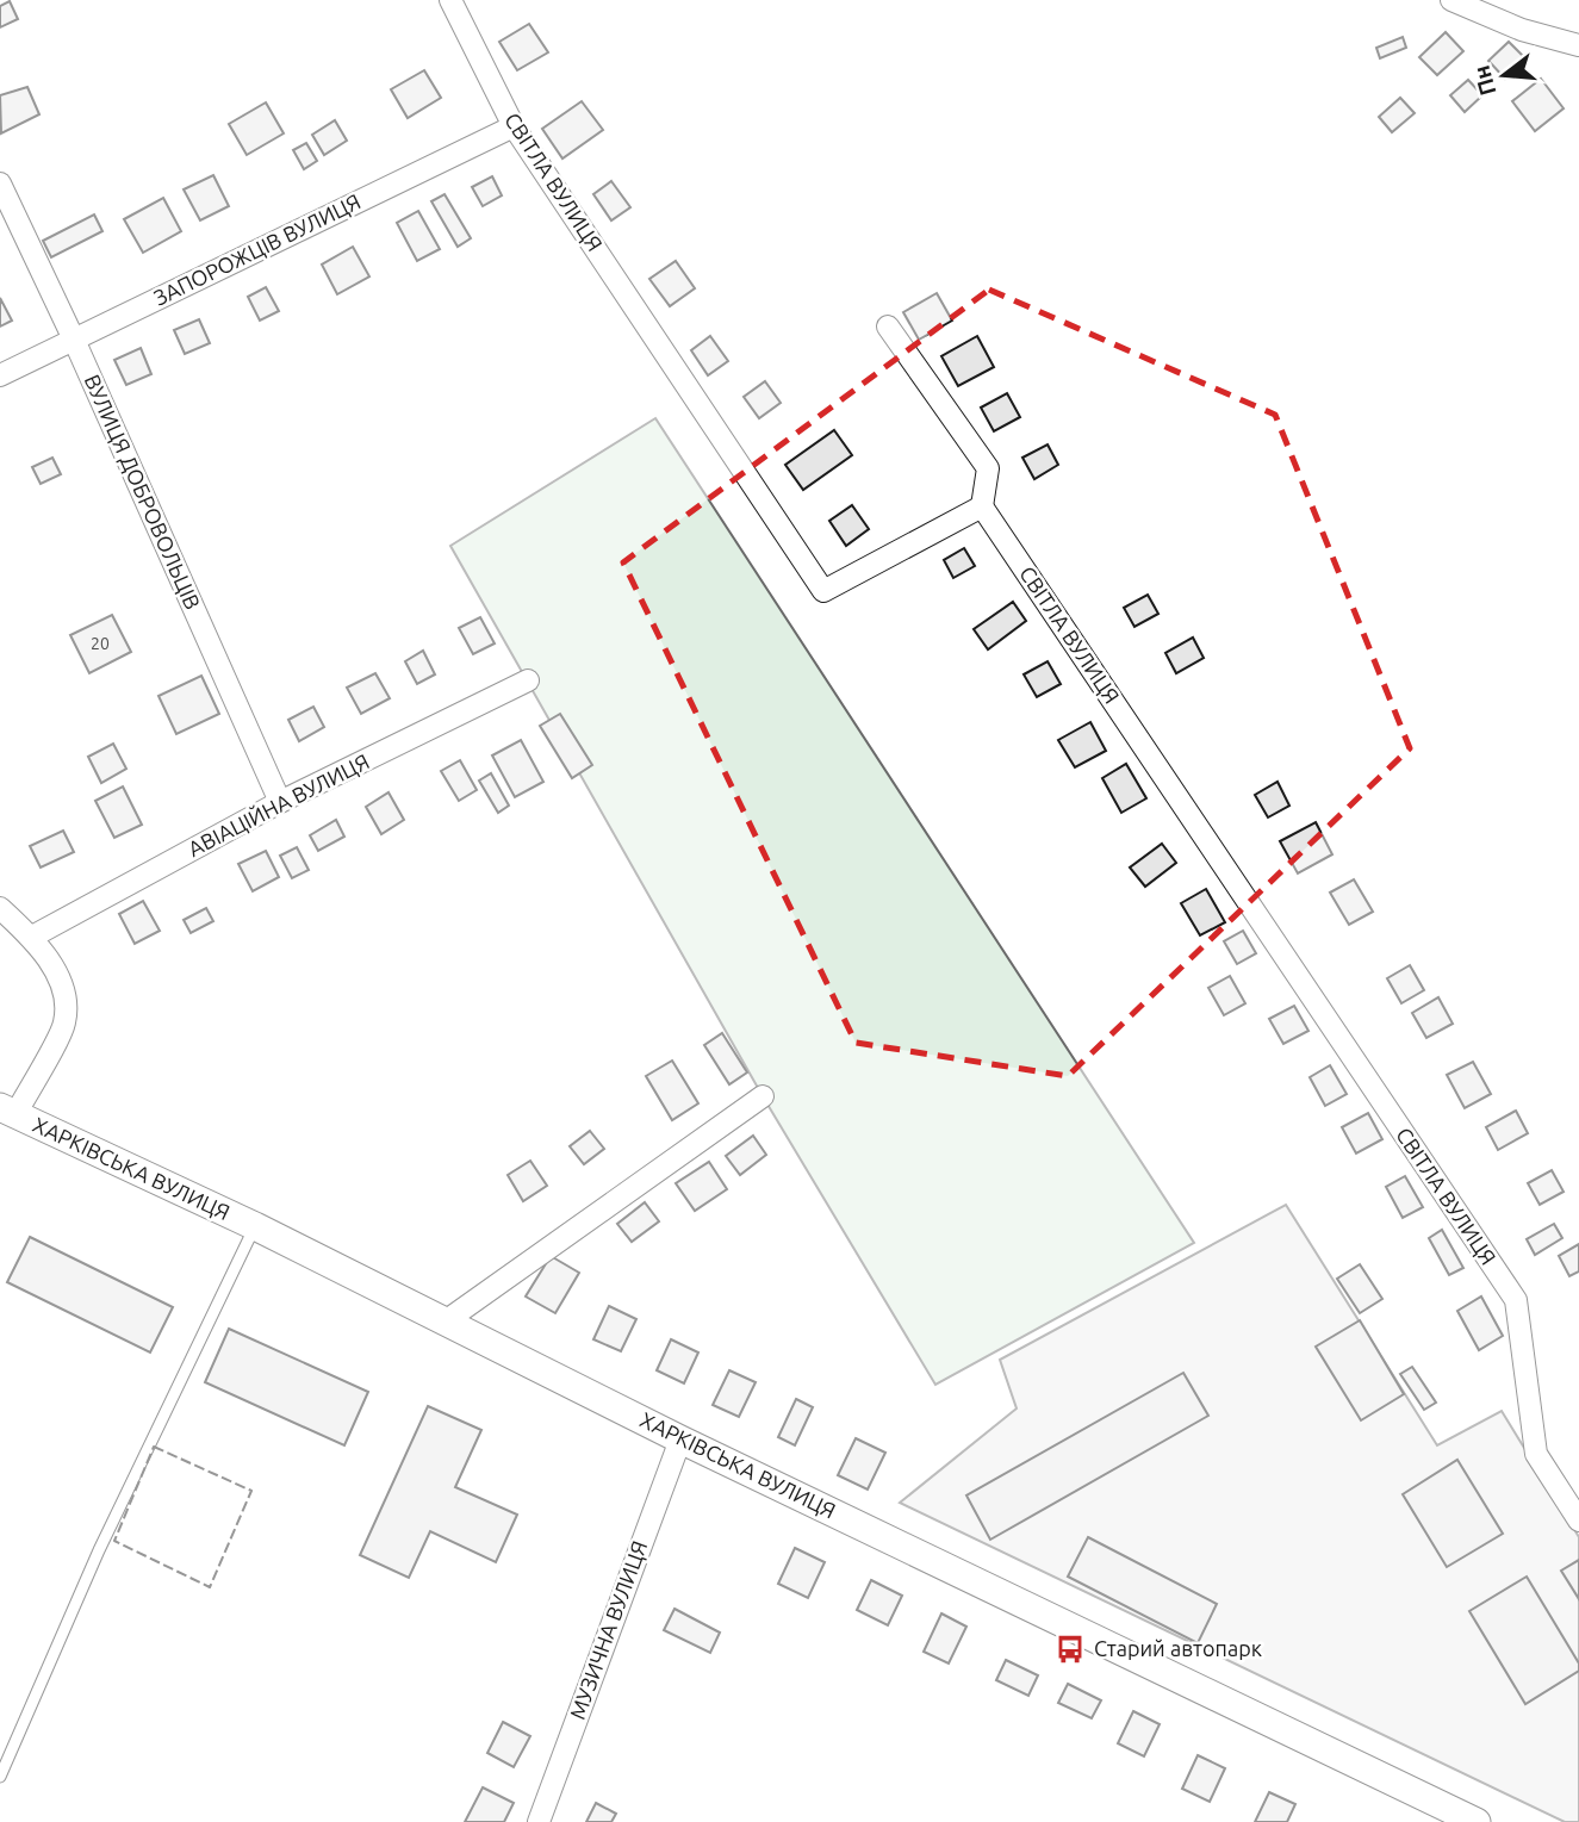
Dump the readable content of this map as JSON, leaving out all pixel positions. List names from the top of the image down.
{
  "streets": {
    "street": [
      "СВІТЛА ВУЛИЦЯ",
      "ЗАПОРОЖЦІВ ВУЛИЦЯ",
      "ВУЛИЦЯ ДОБРОВОЛЬЦІВ",
      "АВІАЦІЙНА ВУЛИЦЯ",
      "ХАРКІВСЬКА ВУЛИЦЯ",
      "МУЗИЧНА ВУЛИЦЯ"
    ]
  },
  "crossings": [
    ["СВІТЛА ВУЛИЦЯ", "ЗАПОРОЖЦІВ ВУЛИЦЯ"],
    ["ЗАПОРОЖЦІВ ВУЛИЦЯ", "ВУЛИЦЯ ДОБРОВОЛЬЦІВ"],
    ["ВУЛИЦЯ ДОБРОВОЛЬЦІВ", "АВІАЦІЙНА ВУЛИЦЯ"],
    ["ХАРКІВСЬКА ВУЛИЦЯ", "МУЗИЧНА ВУЛИЦЯ"]
  ],
  "places": {
    "bus stop": ["Старий автопарк"]
  },
  "house_numbers": ["20"],
  "north": "left"
}
